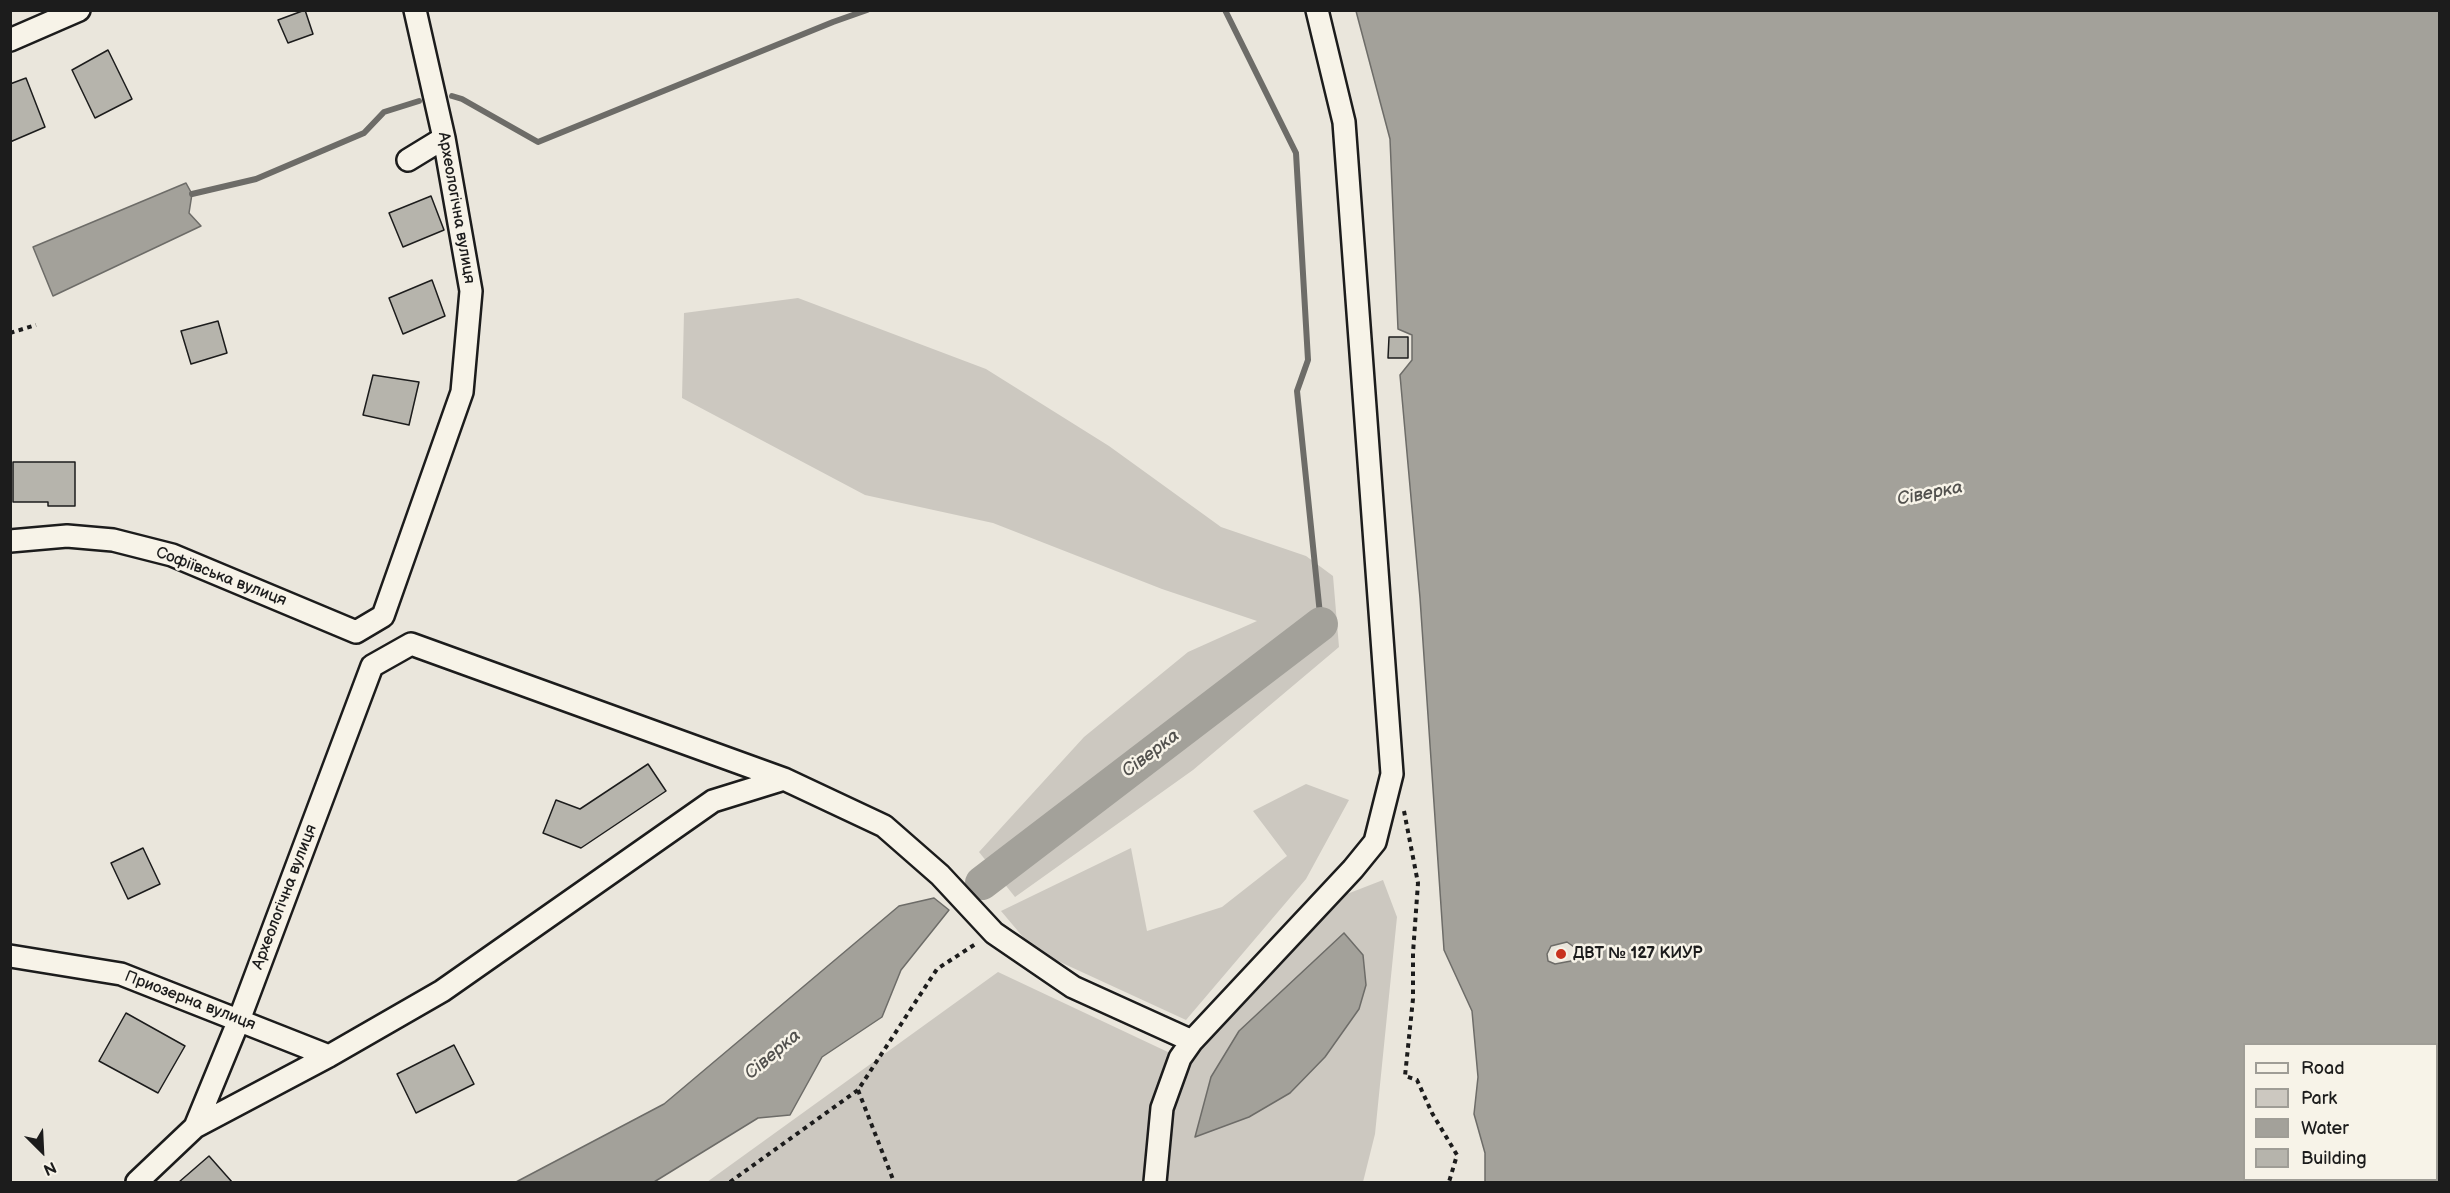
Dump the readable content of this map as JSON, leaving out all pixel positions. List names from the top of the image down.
{
  "streets": {
    "street": ["Археологічна вулиця", "Софіївська вулиця", "Приозерна вулиця"]
  },
  "crossings": [
    ["Археологічна вулиця", "Софіївська вулиця"],
    ["Археологічна вулиця", "Приозерна вулиця"]
  ],
  "water": ["Сіверка"],
  "places": ["ДВТ № 127 КИУР"],
  "legend": [
    "Road",
    "Park",
    "Water",
    "Building"
  ],
  "north": "bottom right"
}
